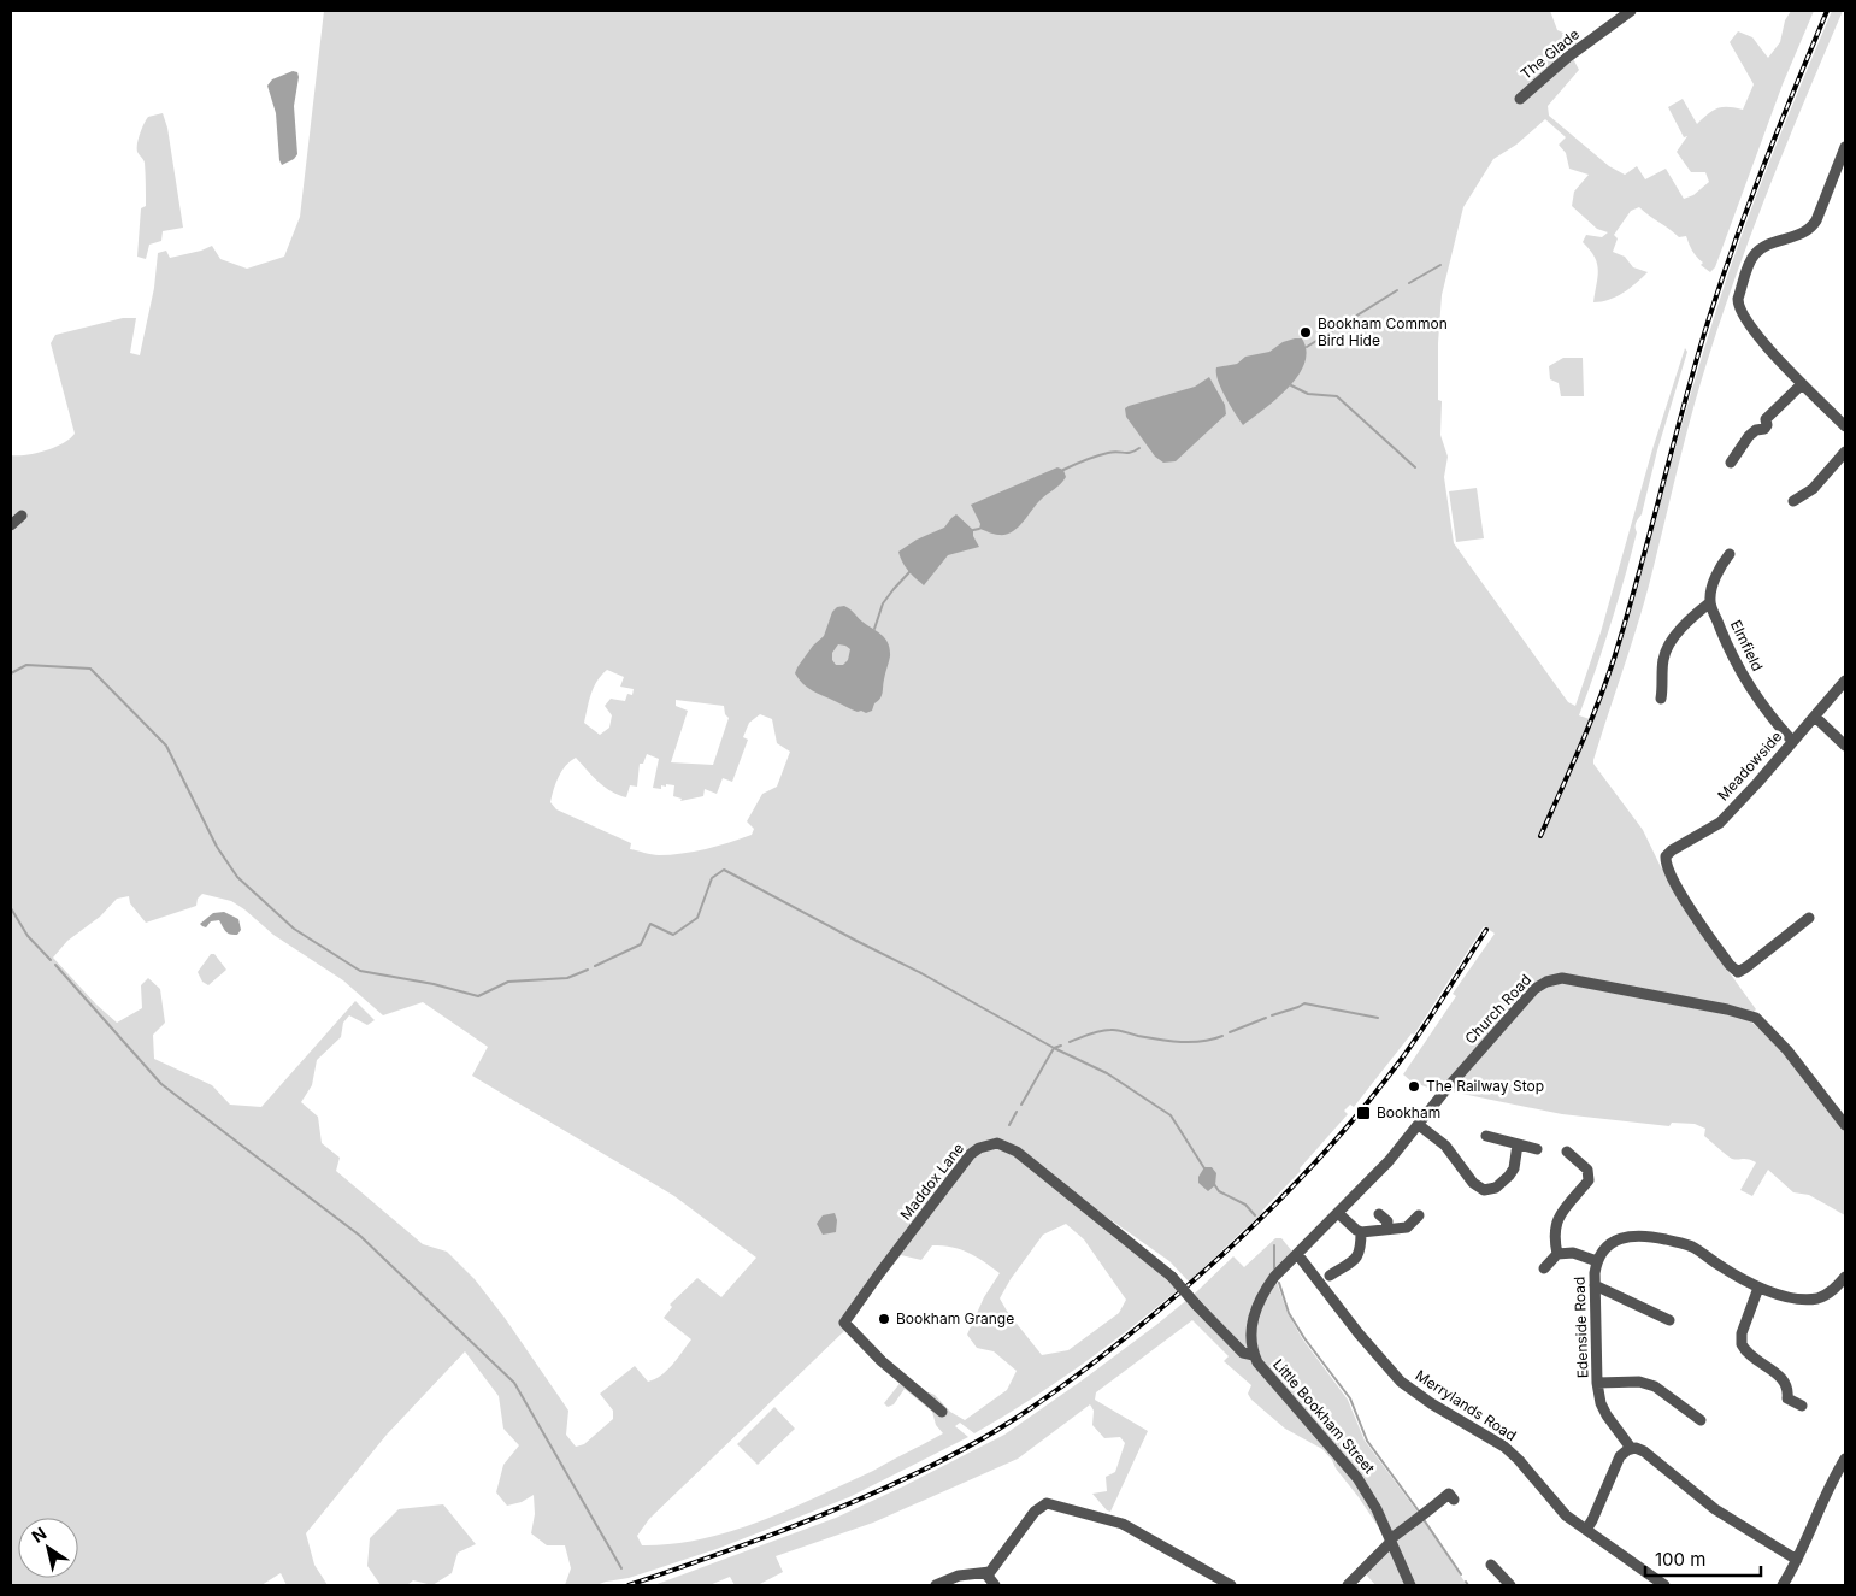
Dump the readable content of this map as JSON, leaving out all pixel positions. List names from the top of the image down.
{
  "streets": {
    "street": [
      "The Glade",
      "Elmfield",
      "Meadowside",
      "Church Road",
      "Maddox Lane",
      "Edenside Road",
      "Merrylands Road",
      "Little Bookham Street"
    ]
  },
  "crossings": [
    ["Elmfield", "Meadowside"],
    ["Church Road", "Merrylands Road"],
    ["Church Road", "Little Bookham Street"],
    ["Maddox Lane", "Little Bookham Street"]
  ],
  "places": {
    "other": ["Bookham Common Bird Hide", "The Railway Stop", "Bookham Grange"],
    "transit": ["Bookham"]
  },
  "scale_bar": "100 m",
  "north": "top left"
}
